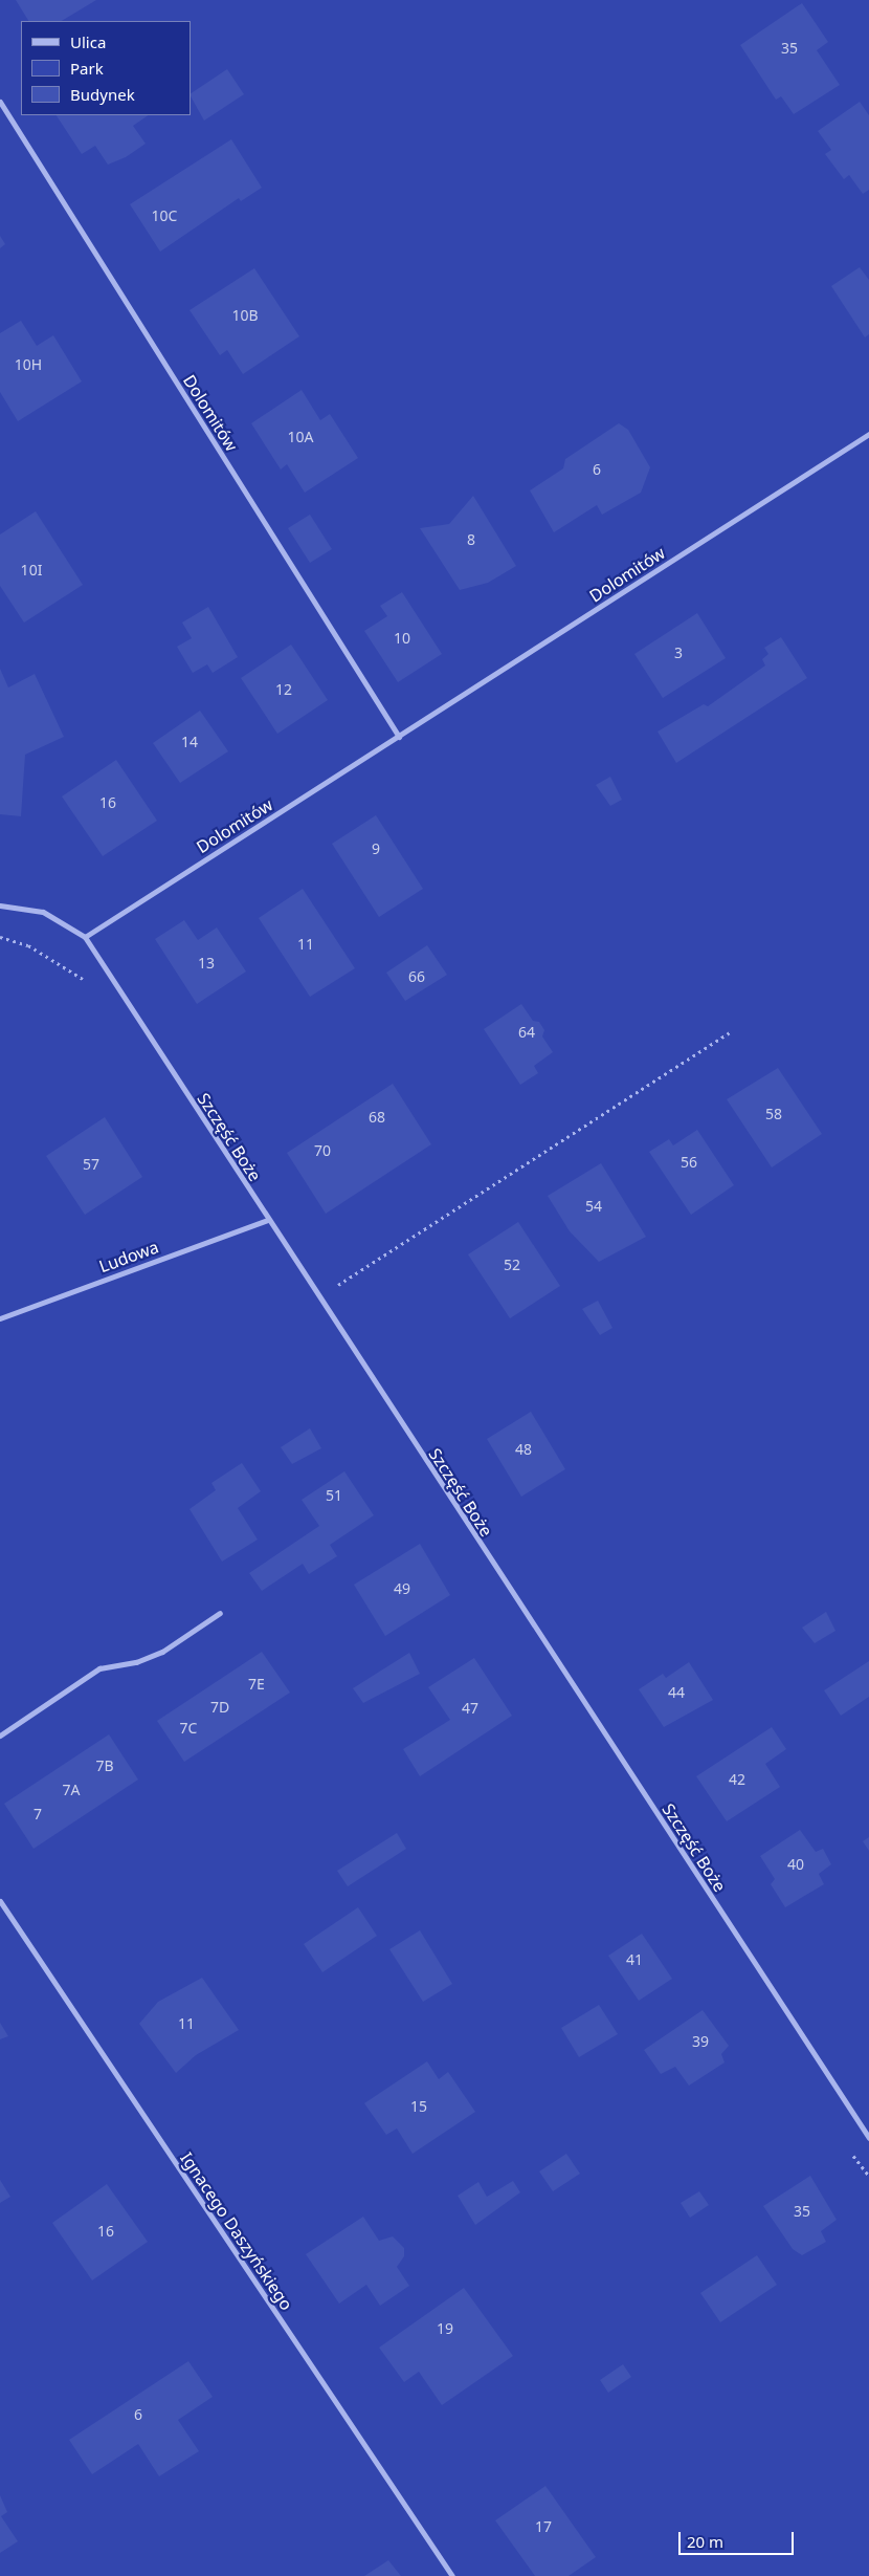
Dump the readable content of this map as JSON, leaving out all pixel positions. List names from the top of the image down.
{
  "streets": {
    "street": [
      "Dolomitów",
      "Szczęść Boże",
      "Ludowa",
      "Ignacego Daszyńskiego"
    ]
  },
  "crossings": [
    ["Dolomitów", "Szczęść Boże"],
    ["Szczęść Boże", "Ludowa"]
  ],
  "house_numbers": [
    "35",
    "10C",
    "10B",
    "10H",
    "10A",
    "6",
    "8",
    "10I",
    "10",
    "3",
    "12",
    "14",
    "16",
    "9",
    "11",
    "13",
    "66",
    "64",
    "58",
    "68",
    "70",
    "56",
    "57",
    "54",
    "52",
    "48",
    "51",
    "49",
    "7E",
    "44",
    "7D",
    "47",
    "7C",
    "7B",
    "42",
    "7A",
    "7",
    "40",
    "41",
    "11",
    "39",
    "15",
    "35",
    "16",
    "19",
    "6",
    "17"
  ],
  "legend": ["Ulica", "Park", "Budynek"],
  "scale_bar": "20 m"
}
